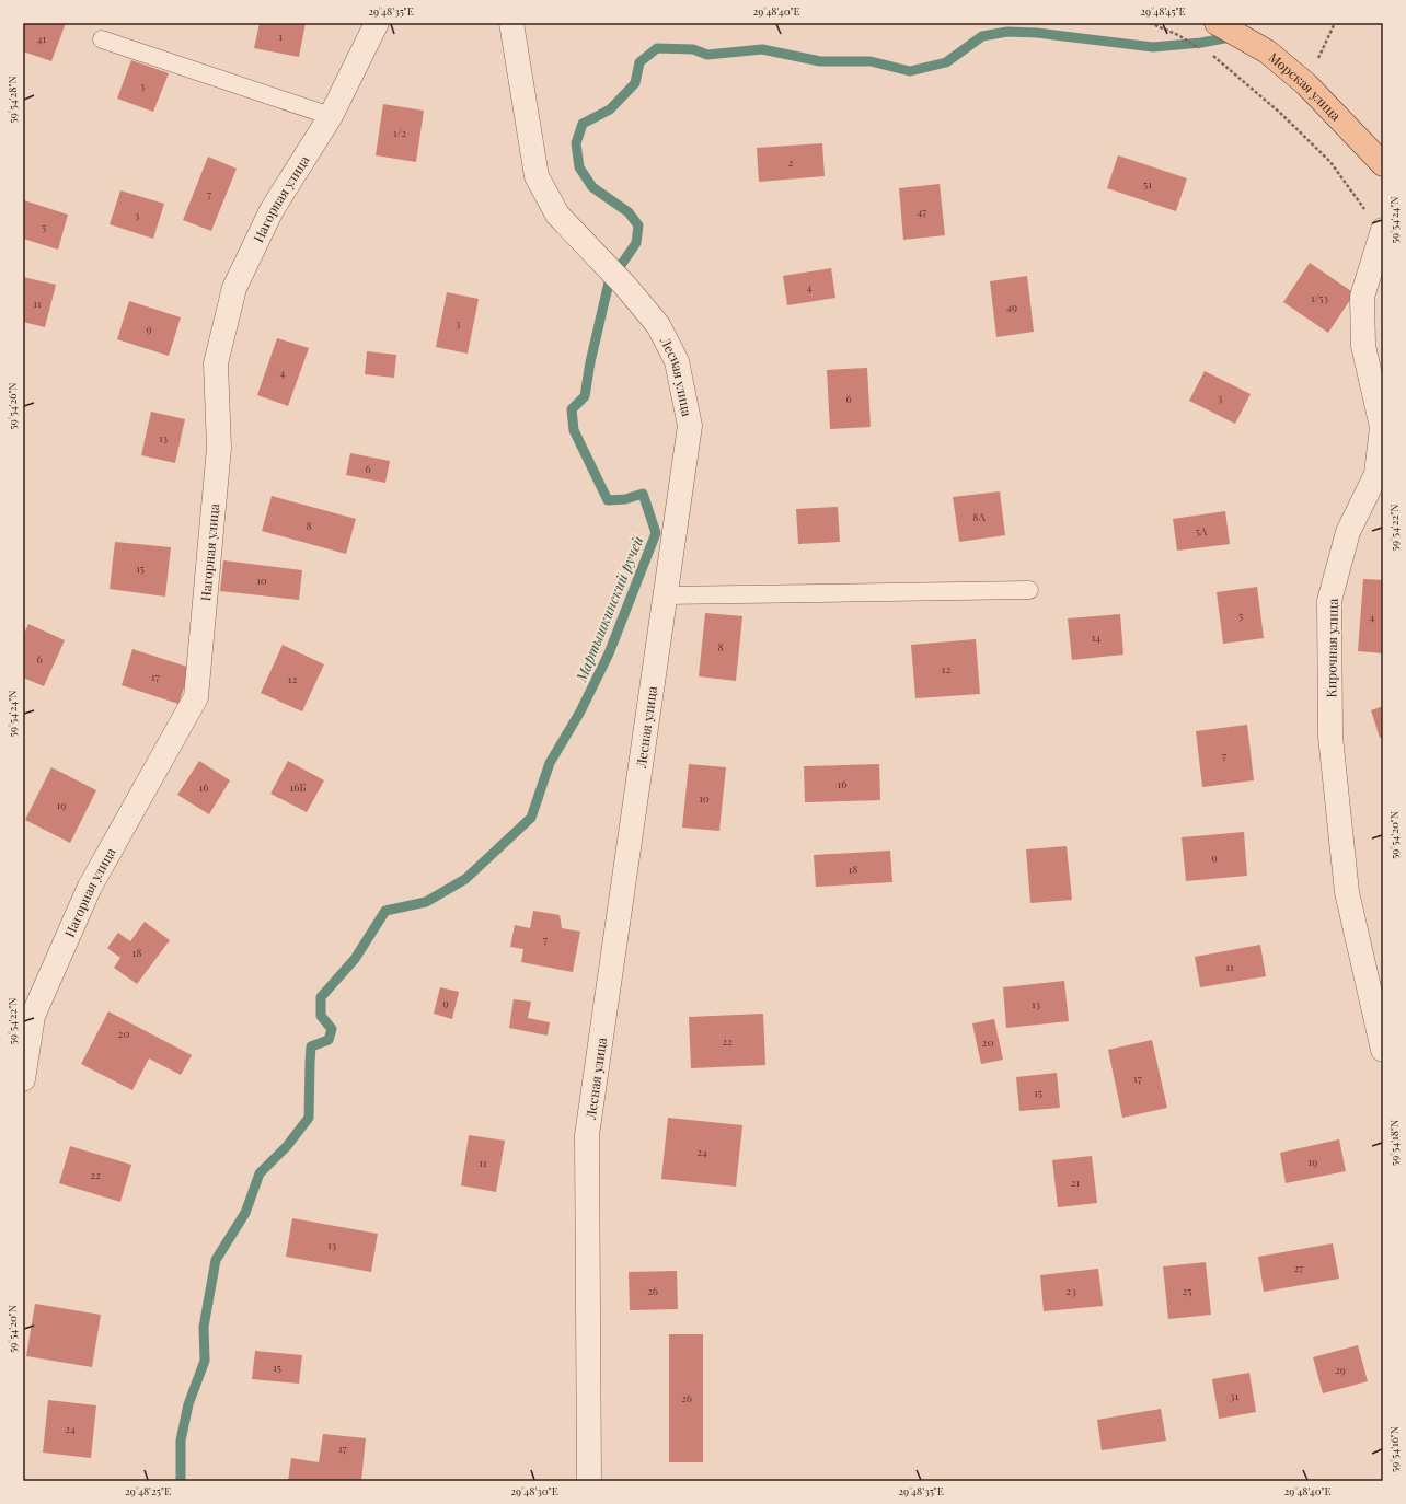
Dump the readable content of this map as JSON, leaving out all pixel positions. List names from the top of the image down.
{
  "streets": {
    "main road": ["Морская улица"],
    "street": ["Нагорная улица", "Лесная улица", "Кирочная улица"]
  },
  "water": ["Мартышкинский ручей"],
  "house_numbers": [
    "1",
    "41",
    "3",
    "1/2",
    "2",
    "51",
    "7",
    "47",
    "3",
    "5",
    "4",
    "1/53",
    "11",
    "49",
    "3",
    "9",
    "4",
    "3",
    "6",
    "13",
    "6",
    "8А",
    "8",
    "5А",
    "15",
    "10",
    "5",
    "4",
    "14",
    "8",
    "6",
    "12",
    "17",
    "12",
    "7",
    "16",
    "16",
    "16Б",
    "10",
    "19",
    "9",
    "18",
    "7",
    "18",
    "11",
    "9",
    "13",
    "20",
    "22",
    "20",
    "17",
    "15",
    "24",
    "19",
    "11",
    "22",
    "21",
    "13",
    "27",
    "26",
    "23",
    "25",
    "15",
    "29",
    "31",
    "26",
    "24",
    "17"
  ],
  "coordinates": [
    "29°48'35\"E",
    "29°48'40\"E",
    "29°48'45\"E",
    "59°54'28\"N",
    "59°54'24\"N",
    "59°54'26\"N",
    "59°54'22\"N",
    "59°54'20\"N",
    "59°54'18\"N",
    "59°54'16\"N",
    "29°48'25\"E",
    "29°48'30\"E"
  ]
}
